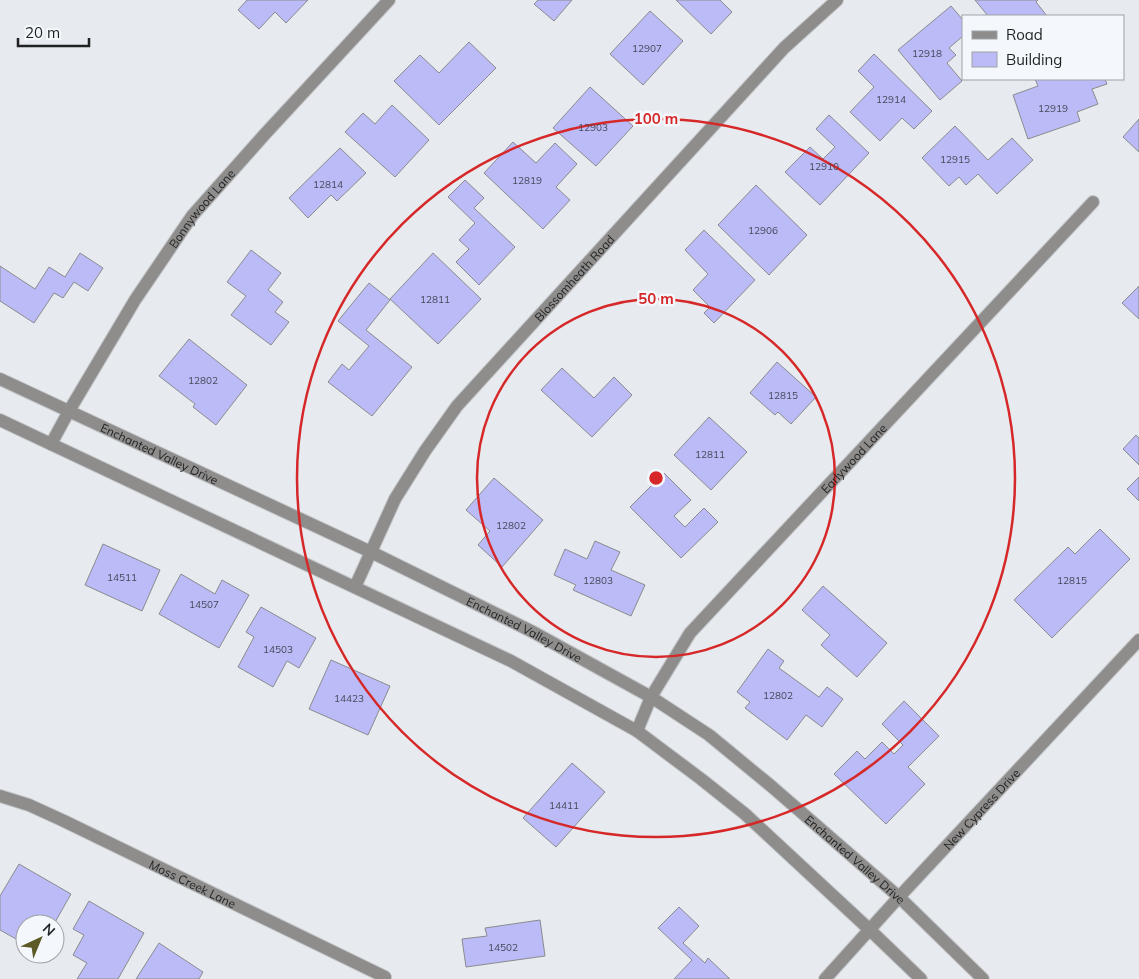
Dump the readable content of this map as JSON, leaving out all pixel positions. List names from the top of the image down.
{
  "streets": {
    "street": [
      "Bonnywood Lane",
      "Blossomheath Road",
      "Enchanted Valley Drive",
      "Earlywood Lane",
      "New Cypress Drive",
      "Moss Creek Lane"
    ]
  },
  "crossings": [
    ["Bonnywood Lane", "Enchanted Valley Drive"],
    ["Blossomheath Road", "Enchanted Valley Drive"],
    ["Enchanted Valley Drive", "Earlywood Lane"],
    ["Enchanted Valley Drive", "New Cypress Drive"]
  ],
  "house_numbers": [
    "12907",
    "12918",
    "12914",
    "12919",
    "12903",
    "12915",
    "12910",
    "12819",
    "12814",
    "12906",
    "12811",
    "12802",
    "12815",
    "12811",
    "12802",
    "14511",
    "12803",
    "12815",
    "14507",
    "14503",
    "12802",
    "14423",
    "14411",
    "14502"
  ],
  "legend": ["Road", "Building"],
  "scale_bar": "20 m",
  "north": "top right",
  "rings": ["100 m", "50 m"]
}
